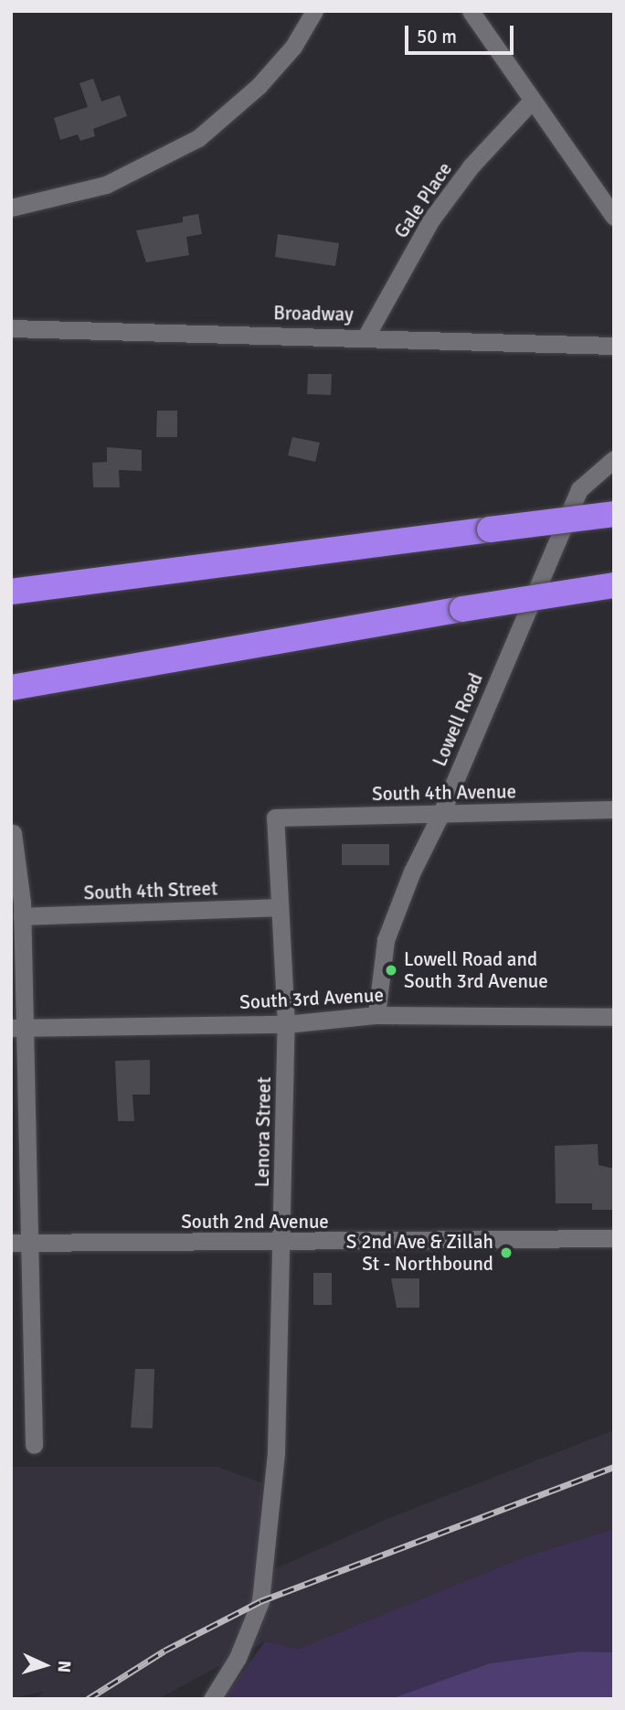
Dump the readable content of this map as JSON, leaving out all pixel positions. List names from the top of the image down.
{
  "streets": {
    "street": [
      "Gale Place",
      "Broadway",
      "Lowell Road",
      "South 4th Avenue",
      "South 4th Street",
      "South 3rd Avenue",
      "Lenora Street",
      "South 2nd Avenue"
    ]
  },
  "crossings": [
    ["Gale Place", "Broadway"],
    ["Lowell Road", "South 4th Avenue"],
    ["Lowell Road", "South 3rd Avenue"],
    ["South 4th Avenue", "Lenora Street"],
    ["South 4th Street", "Lenora Street"],
    ["South 3rd Avenue", "Lenora Street"],
    ["Lenora Street", "South 2nd Avenue"]
  ],
  "places": ["Lowell Road and South 3rd Avenue", "S 2nd Ave & Zillah St - Northbound"],
  "scale_bar": "50 m",
  "north": "right"
}
